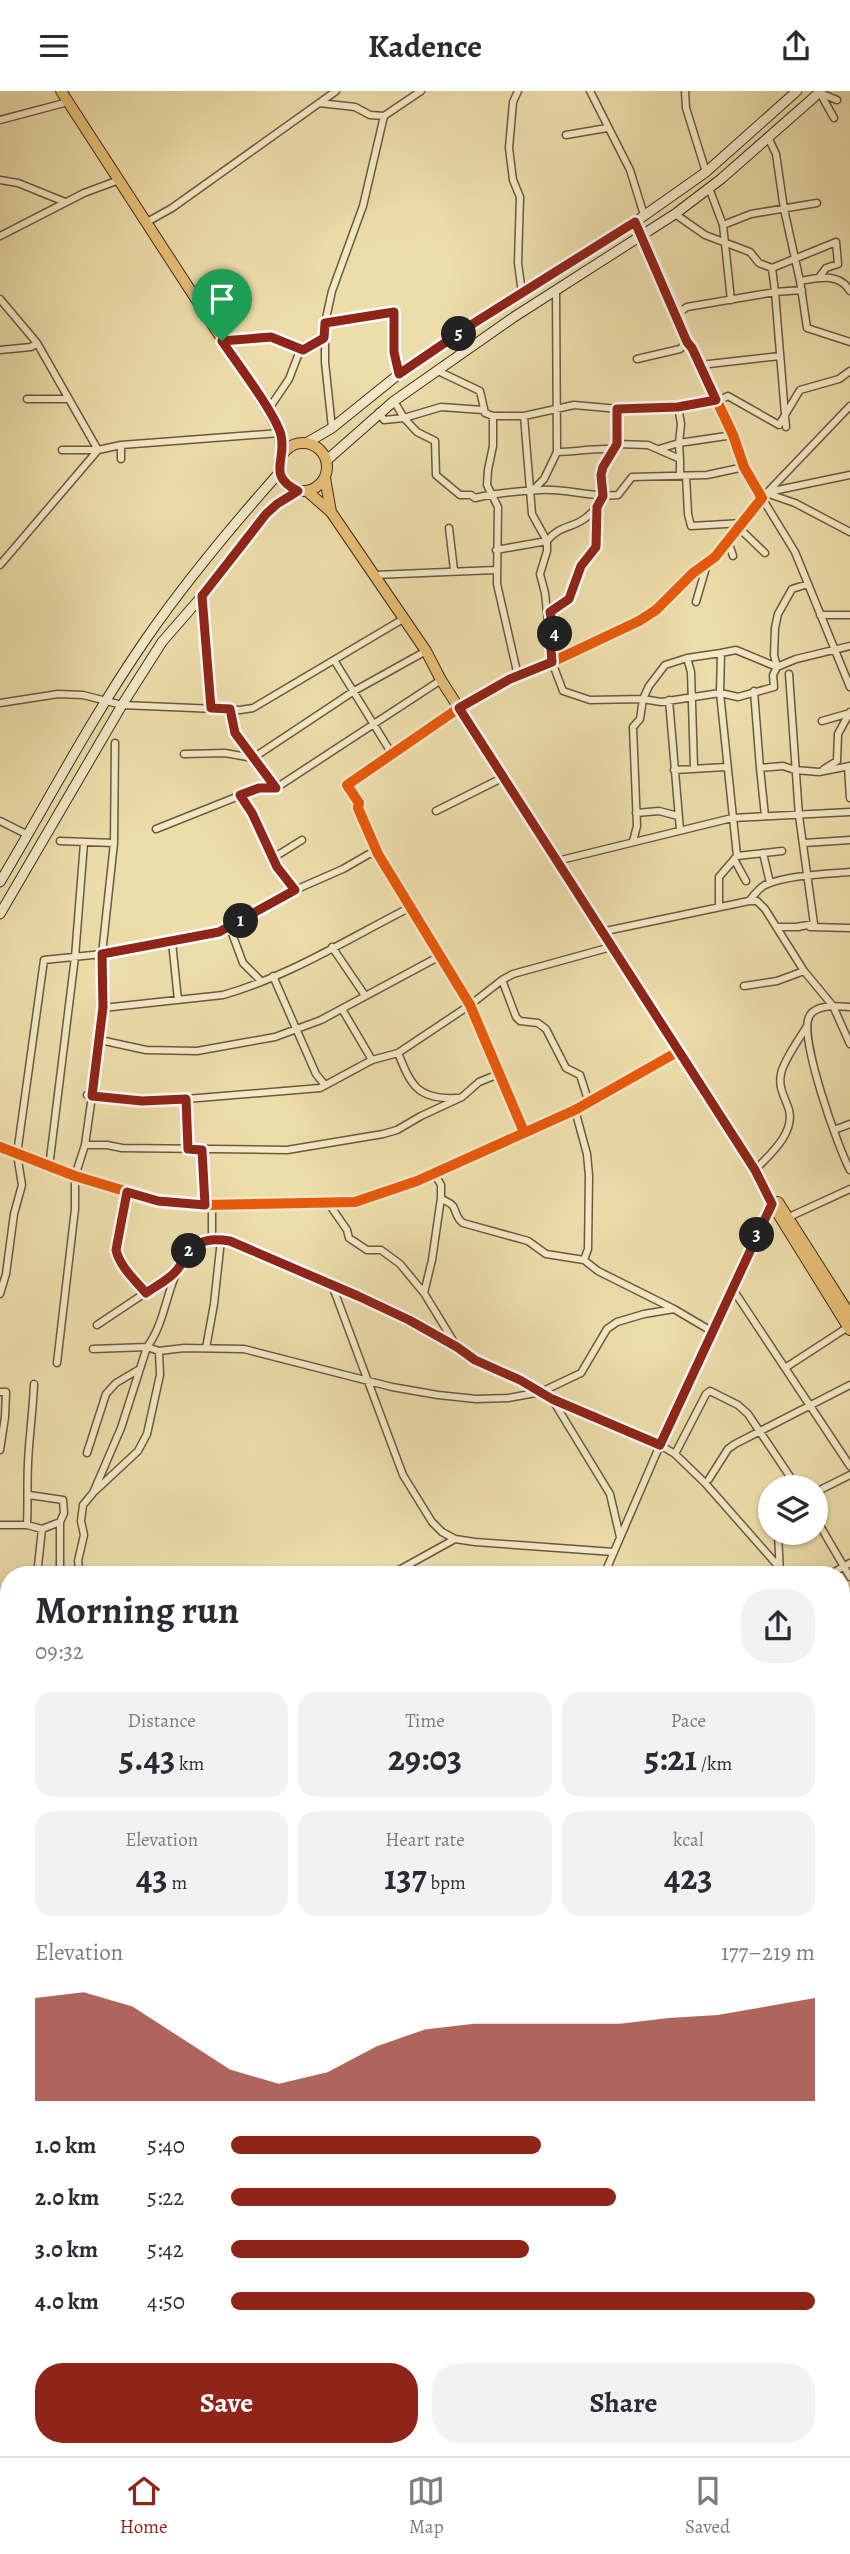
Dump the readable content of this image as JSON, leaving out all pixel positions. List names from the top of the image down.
{
  "page": {
    "header": "Kadence",
    "pins": [
      "5",
      "4",
      "1",
      "3",
      "2"
    ],
    "heading": ["Morning run", "09:32"],
    "stats": [
      ["Distance", "5.43 km"],
      ["Time", "29:03"],
      ["Pace", "5:21 /km"],
      ["Elevation", "43 m"],
      ["Heart rate", "137 bpm"],
      ["kcal", "423"]
    ],
    "chart": ["Elevation", "177–219 m"],
    "list": [
      {
        "name": "1.0 km",
        "note": "5:40"
      },
      {
        "name": "2.0 km",
        "note": "5:22"
      },
      {
        "name": "3.0 km",
        "note": "5:42"
      },
      {
        "name": "4.0 km",
        "note": "4:50"
      }
    ],
    "buttons": ["Save", "Share"],
    "tabs": ["Home", "Map", "Saved"]
  }
}
